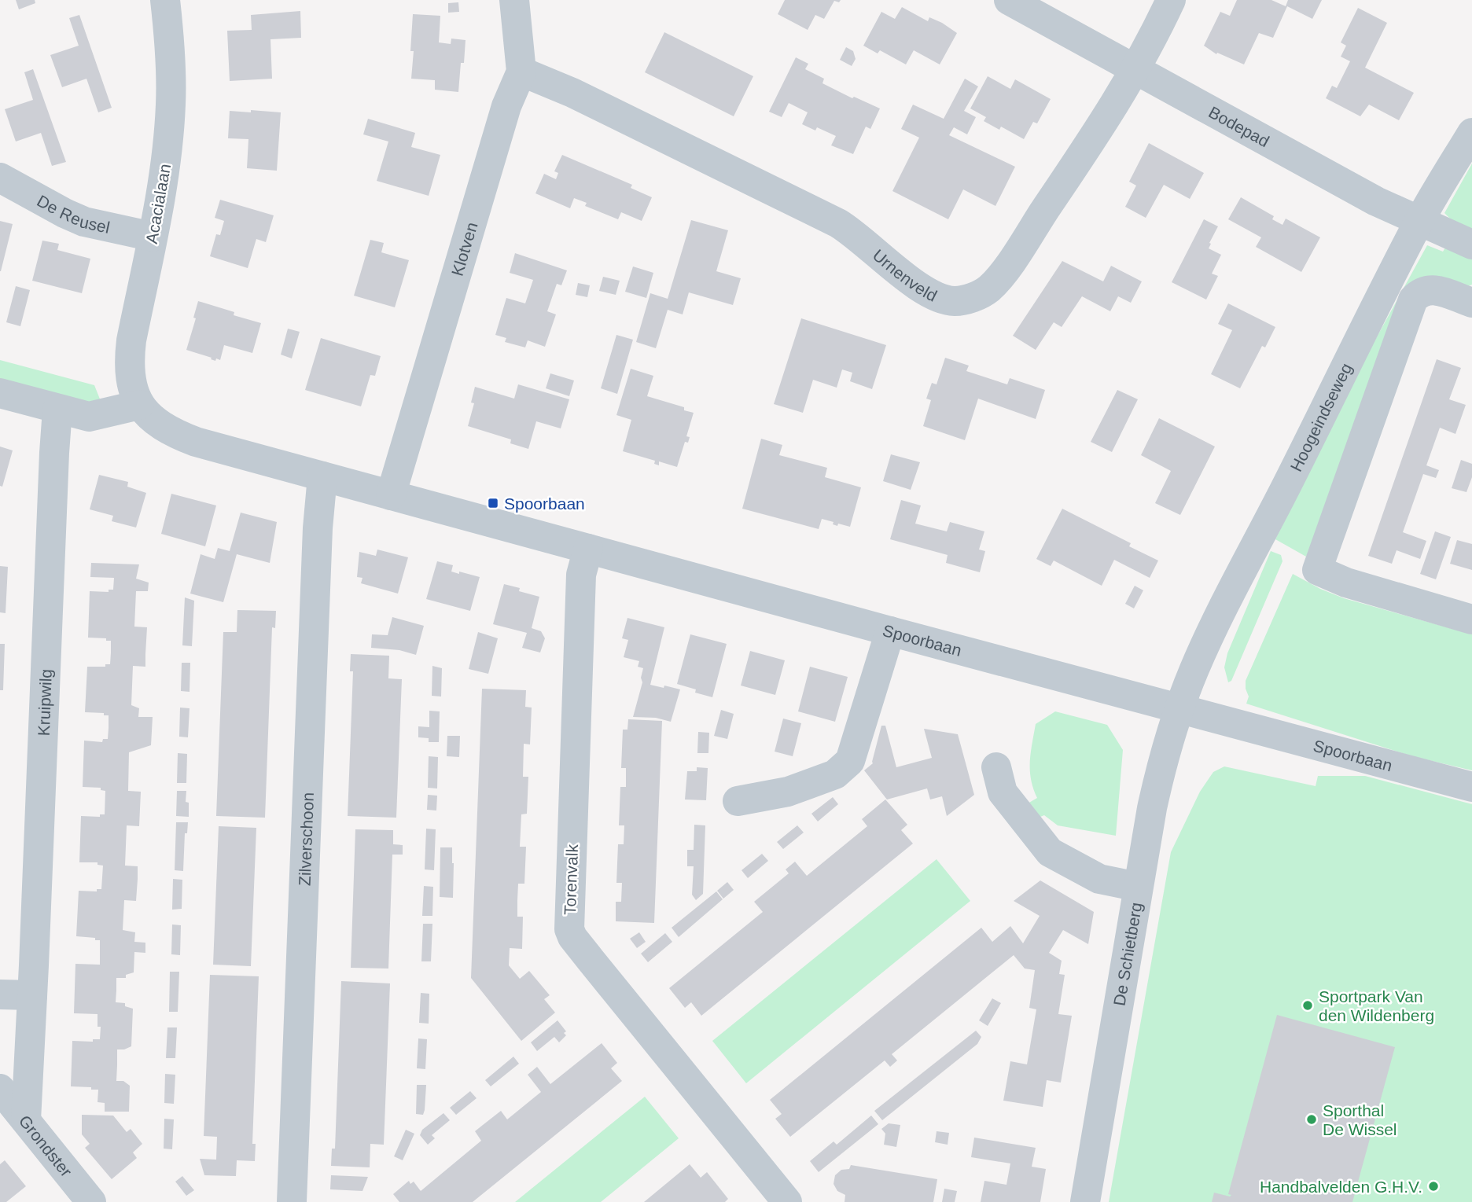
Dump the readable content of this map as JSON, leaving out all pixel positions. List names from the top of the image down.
{
  "streets": {
    "street": [
      "Bodepad",
      "Acacialaan",
      "De Reusel",
      "Klotven",
      "Urnenveld",
      "Hoogeindseweg",
      "Spoorbaan",
      "Kruipwilg",
      "Zilverschoon",
      "Torenvalk",
      "De Schietberg",
      "Grondster"
    ]
  },
  "crossings": [
    ["Bodepad", "Urnenveld"],
    ["Bodepad", "Hoogeindseweg"],
    ["Acacialaan", "De Reusel"],
    ["Acacialaan", "Spoorbaan"],
    ["Klotven", "Urnenveld"],
    ["Klotven", "Spoorbaan"],
    ["Hoogeindseweg", "Spoorbaan"],
    ["Hoogeindseweg", "De Schietberg"],
    ["Spoorbaan", "Zilverschoon"],
    ["Spoorbaan", "Torenvalk"],
    ["Spoorbaan", "De Schietberg"],
    ["Kruipwilg", "Grondster"]
  ],
  "places": {
    "transit": ["Spoorbaan"],
    "other": ["Sportpark Van den Wildenberg", "Sporthal De Wissel", "Handbalvelden G.H.V."]
  }
}
